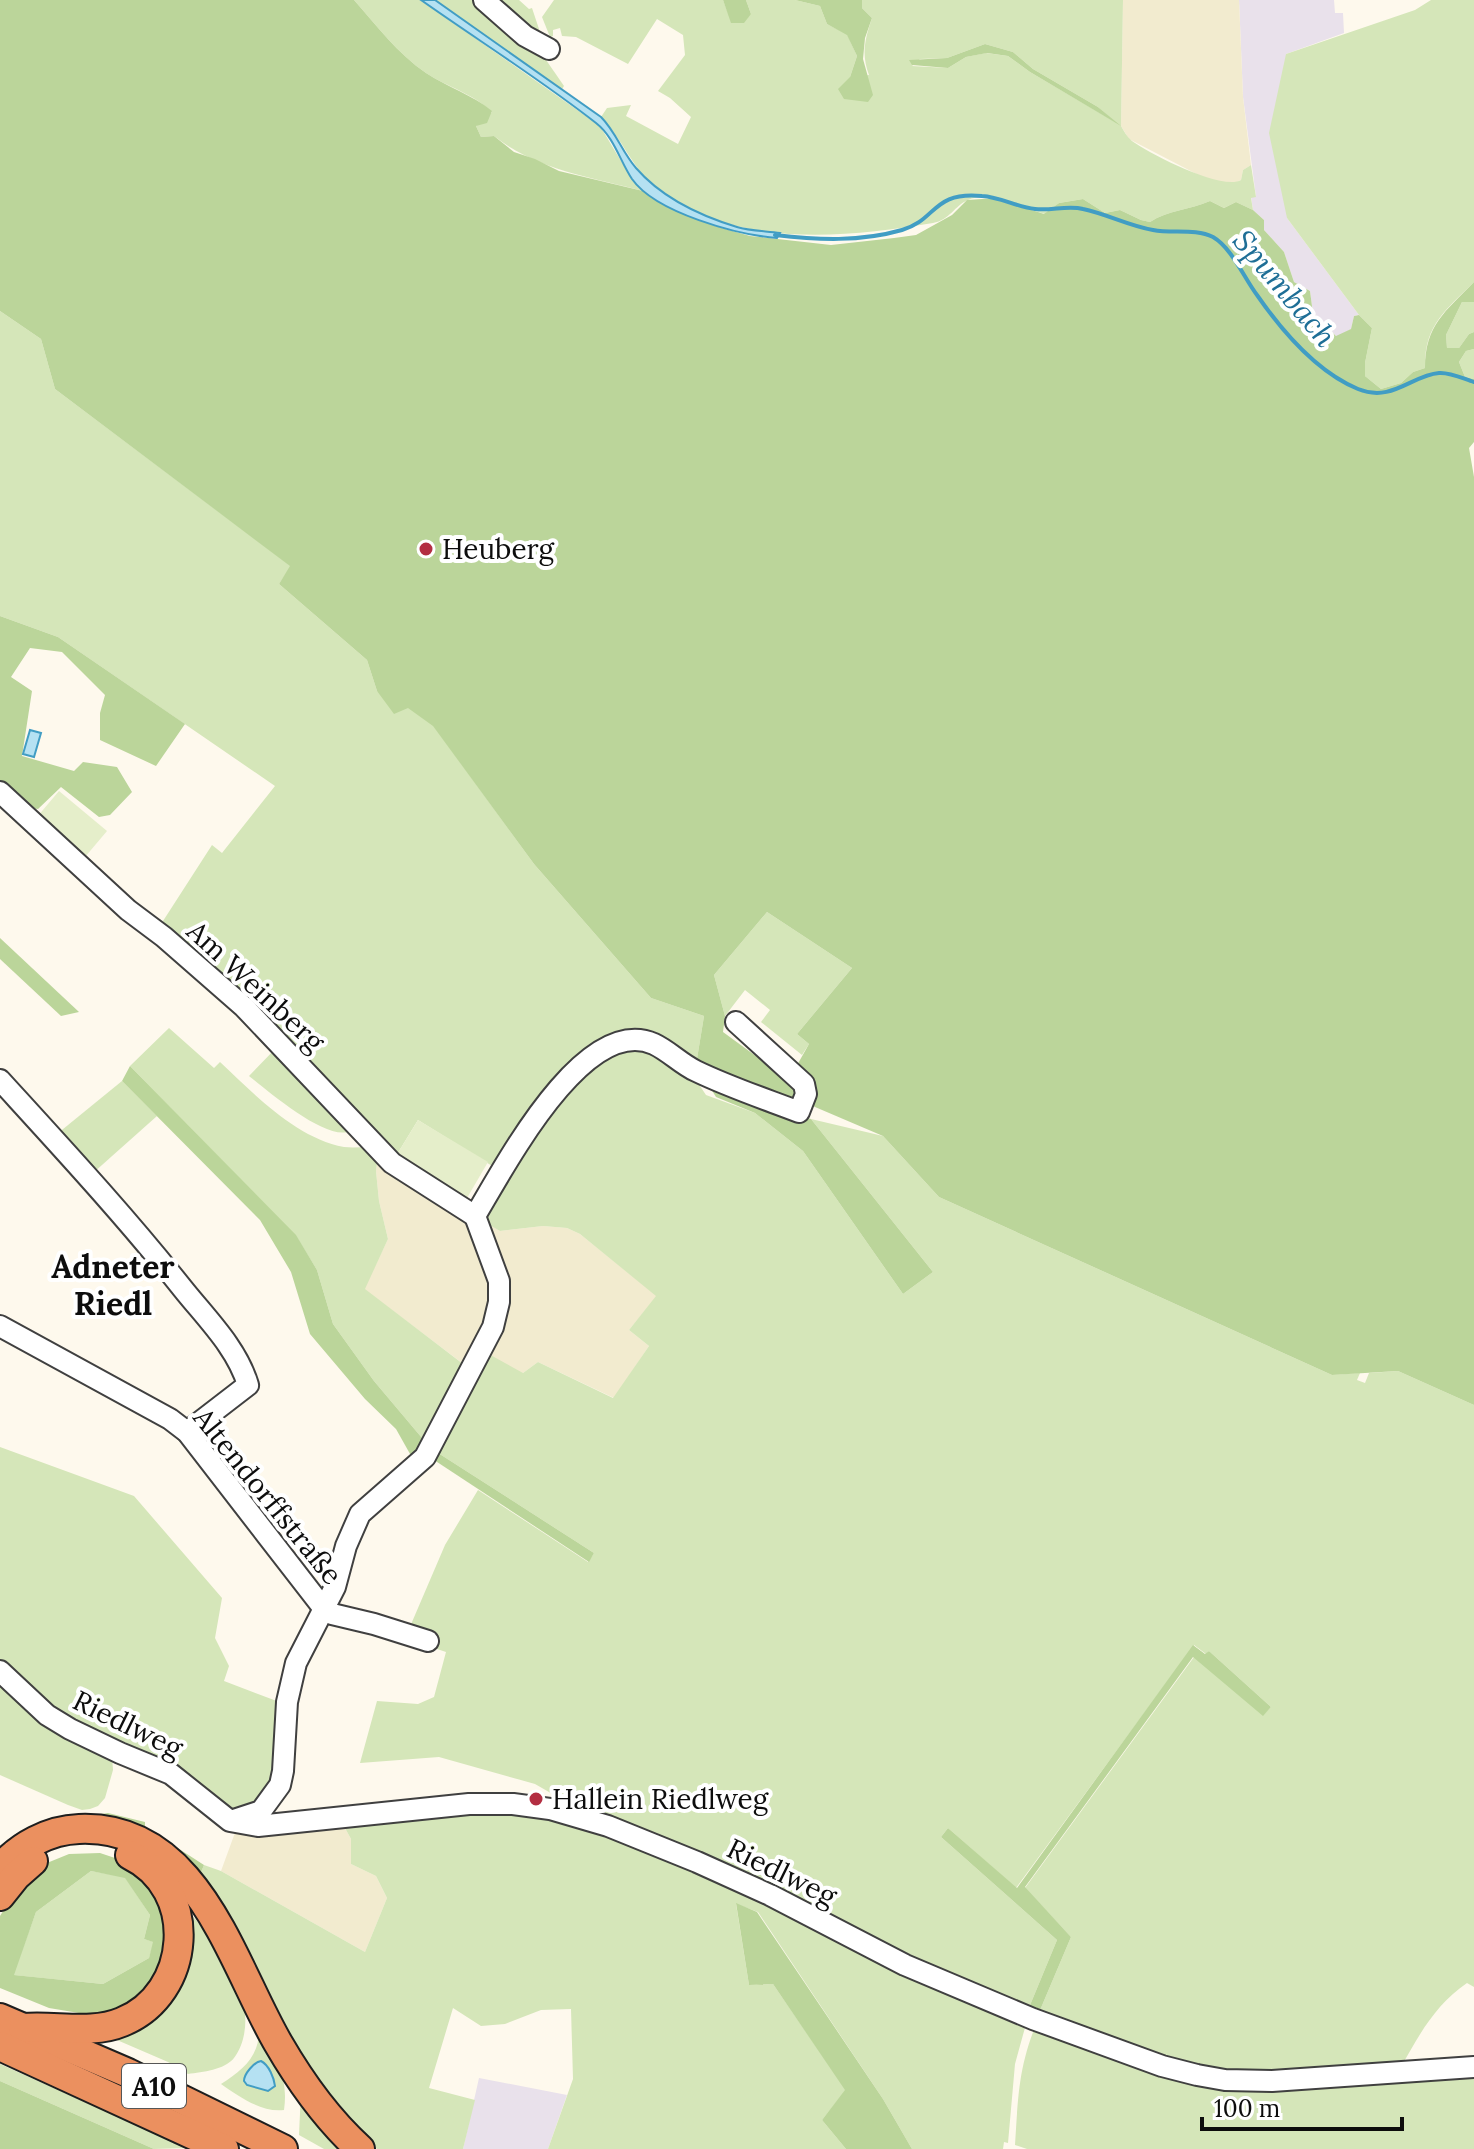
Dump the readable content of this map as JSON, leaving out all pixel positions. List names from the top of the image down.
{
  "streets": {
    "highway": ["A10"],
    "street": ["Am Weinberg", "Altendorffstraße", "Riedlweg"]
  },
  "districts": ["Adneter Riedl"],
  "water": ["Spumbach"],
  "places": ["Heuberg", "Hallein Riedlweg"],
  "scale_bar": "100 m"
}
